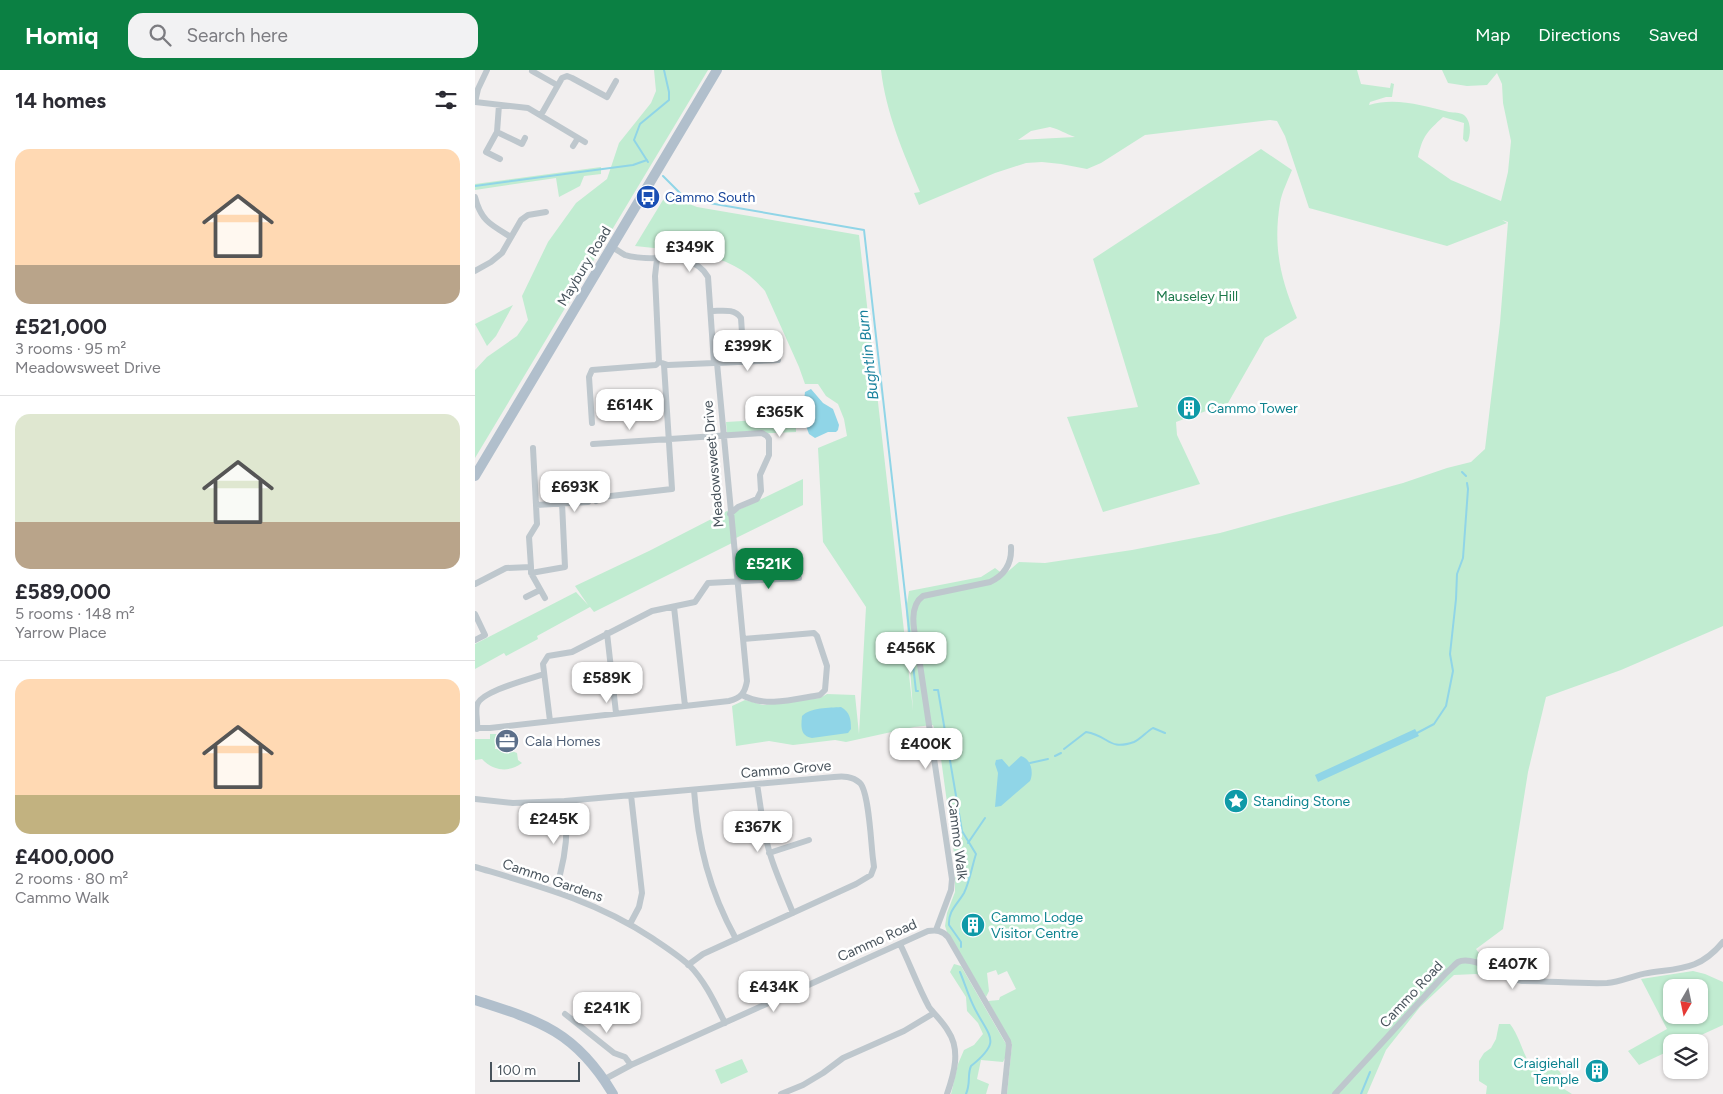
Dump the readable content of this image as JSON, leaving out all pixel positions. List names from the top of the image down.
{
  "streets": {
    "main road": ["Maybury Road"],
    "street": [
      "Meadowsweet Drive",
      "Cammo Grove",
      "Cammo Walk",
      "Cammo Gardens",
      "Cammo Road"
    ]
  },
  "crossings": [
    ["Maybury Road", "Meadowsweet Drive"],
    ["Cammo Grove", "Cammo Gardens"],
    ["Cammo Walk", "Cammo Road"],
    ["Cammo Gardens", "Cammo Road"]
  ],
  "water": ["Bughtlin Burn"],
  "parks": ["Mauseley Hill"],
  "places": {
    "bus stop": ["Cammo South"],
    "building": ["Cammo Tower", "Cammo Lodge Visitor Centre", "Craigiehall Temple"],
    "office": ["Cala Homes"],
    "place": ["Standing Stone"]
  },
  "scale_bar": "100 m",
  "north": "bottom",
  "page": {
    "header": "Homiq",
    "search": "Search here",
    "nav": ["Map", "Directions", "Saved"],
    "heading": "14 homes",
    "list": [
      {
        "name": "£521,000",
        "note": "3 rooms · 95 m² · Meadowsweet Drive"
      },
      {
        "name": "£589,000",
        "note": "5 rooms · 148 m² · Yarrow Place"
      },
      {
        "name": "£400,000",
        "note": "2 rooms · 80 m² · Cammo Walk"
      }
    ],
    "price": [
      "£349K",
      "£399K",
      "£614K",
      "£365K",
      "£693K",
      "£521K",
      "£456K",
      "£589K",
      "£400K",
      "£245K",
      "£367K",
      "£407K",
      "£434K",
      "£241K"
    ],
    "scale": "100 m"
  }
}
